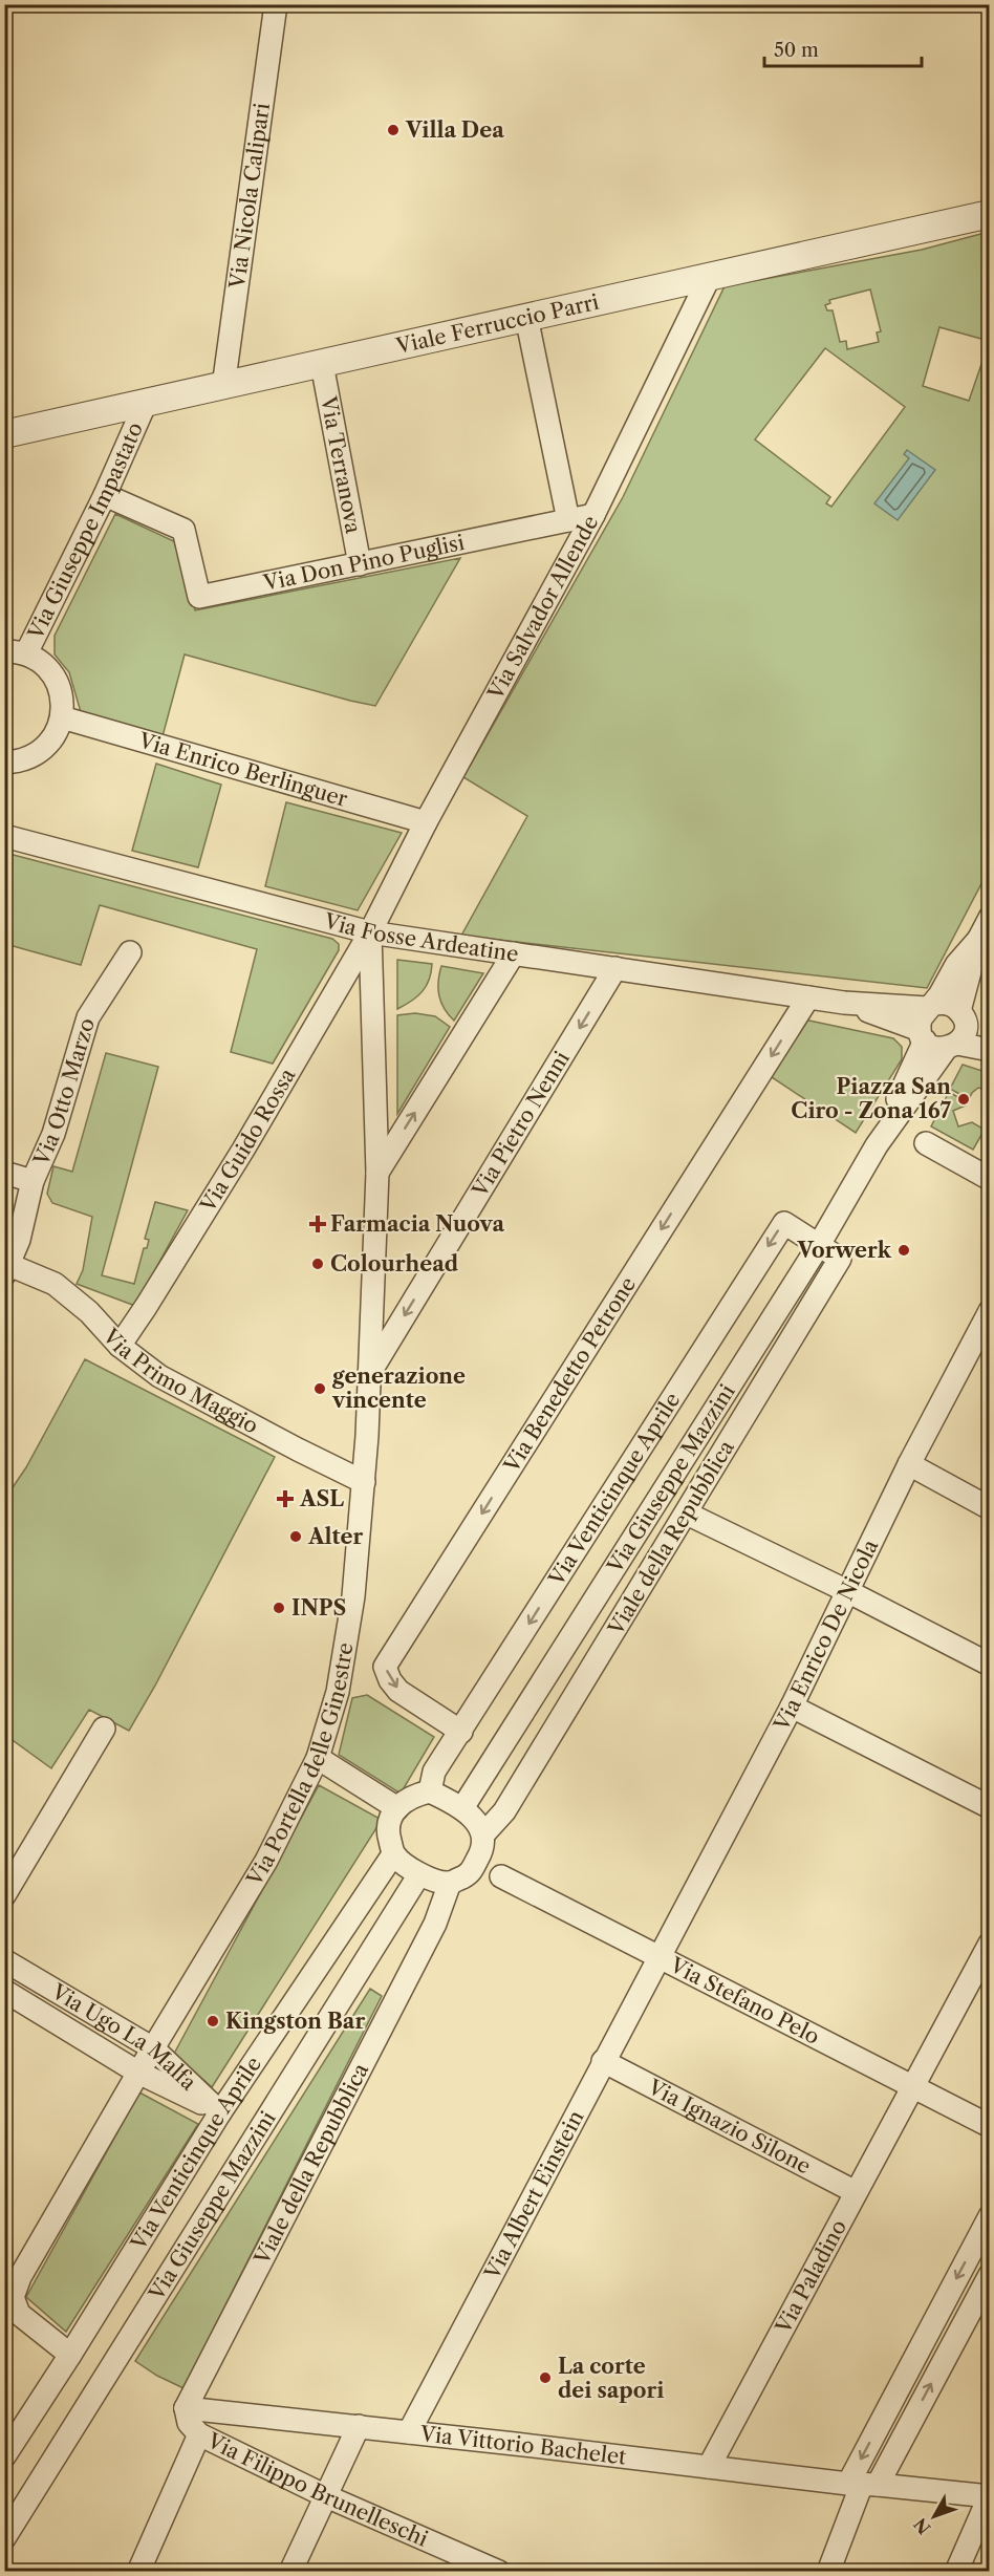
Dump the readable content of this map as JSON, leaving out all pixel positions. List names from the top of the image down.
{
  "streets": {
    "street": [
      "Via Nicola Calipari",
      "Viale Ferruccio Parri",
      "Via Terranova",
      "Via Giuseppe Impastato",
      "Via Don Pino Puglisi",
      "Via Salvador Allende",
      "Via Enrico Berlinguer",
      "Via Fosse Ardeatine",
      "Via Otto Marzo",
      "Via Pietro Nenni",
      "Via Guido Rossa",
      "Via Benedetto Petrone",
      "Via Primo Maggio",
      "Via Giuseppe Mazzini",
      "Via Venticinque Aprile",
      "Viale della Repubblica",
      "Via Enrico De Nicola",
      "Via Portella delle Ginestre",
      "Via Stefano Pelo",
      "Via Ugo La Malfa",
      "Via Ignazio Silone",
      "Via Albert Einstein",
      "Via Paladino",
      "Via Vittorio Bachelet",
      "Via Filippo Brunelleschi"
    ]
  },
  "crossings": [
    ["Via Nicola Calipari", "Viale Ferruccio Parri"],
    ["Viale Ferruccio Parri", "Via Terranova"],
    ["Viale Ferruccio Parri", "Via Giuseppe Impastato"],
    ["Viale Ferruccio Parri", "Via Salvador Allende"],
    ["Via Terranova", "Via Don Pino Puglisi"],
    ["Via Giuseppe Impastato", "Via Don Pino Puglisi"],
    ["Via Don Pino Puglisi", "Via Salvador Allende"],
    ["Via Salvador Allende", "Via Enrico Berlinguer"],
    ["Via Salvador Allende", "Via Fosse Ardeatine"],
    ["Via Salvador Allende", "Via Guido Rossa"],
    ["Via Salvador Allende", "Via Portella delle Ginestre"],
    ["Via Fosse Ardeatine", "Via Pietro Nenni"],
    ["Via Fosse Ardeatine", "Via Guido Rossa"],
    ["Via Fosse Ardeatine", "Via Benedetto Petrone"],
    ["Via Fosse Ardeatine", "Via Portella delle Ginestre"],
    ["Via Otto Marzo", "Via Primo Maggio"],
    ["Via Pietro Nenni", "Via Portella delle Ginestre"],
    ["Via Guido Rossa", "Via Primo Maggio"],
    ["Via Guido Rossa", "Via Portella delle Ginestre"],
    ["Via Benedetto Petrone", "Via Venticinque Aprile"],
    ["Via Primo Maggio", "Via Portella delle Ginestre"],
    ["Via Giuseppe Mazzini", "Via Venticinque Aprile"],
    ["Via Giuseppe Mazzini", "Viale della Repubblica"],
    ["Via Giuseppe Mazzini", "Via Stefano Pelo"],
    ["Via Venticinque Aprile", "Viale della Repubblica"],
    ["Via Venticinque Aprile", "Via Portella delle Ginestre"],
    ["Via Venticinque Aprile", "Via Stefano Pelo"],
    ["Via Venticinque Aprile", "Via Ugo La Malfa"],
    ["Viale della Repubblica", "Via Stefano Pelo"],
    ["Viale della Repubblica", "Via Vittorio Bachelet"],
    ["Viale della Repubblica", "Via Filippo Brunelleschi"],
    ["Via Enrico De Nicola", "Via Stefano Pelo"],
    ["Via Enrico De Nicola", "Via Albert Einstein"],
    ["Via Portella delle Ginestre", "Via Ugo La Malfa"],
    ["Via Stefano Pelo", "Via Albert Einstein"],
    ["Via Stefano Pelo", "Via Paladino"],
    ["Via Ignazio Silone", "Via Albert Einstein"],
    ["Via Ignazio Silone", "Via Paladino"],
    ["Via Albert Einstein", "Via Vittorio Bachelet"],
    ["Via Paladino", "Via Vittorio Bachelet"],
    ["Via Vittorio Bachelet", "Via Filippo Brunelleschi"]
  ],
  "one_way": ["Via Benedetto Petrone", "Via Venticinque Aprile"],
  "places": {
    "other": [
      "Villa Dea",
      "Piazza San Ciro - Zona 167",
      "Vorwerk",
      "Colourhead",
      "generazione vincente",
      "Alter",
      "INPS",
      "Kingston Bar",
      "La corte dei sapori"
    ],
    "health": ["Farmacia Nuova", "ASL"]
  },
  "scale_bar": "50 m",
  "north": "bottom left"
}
